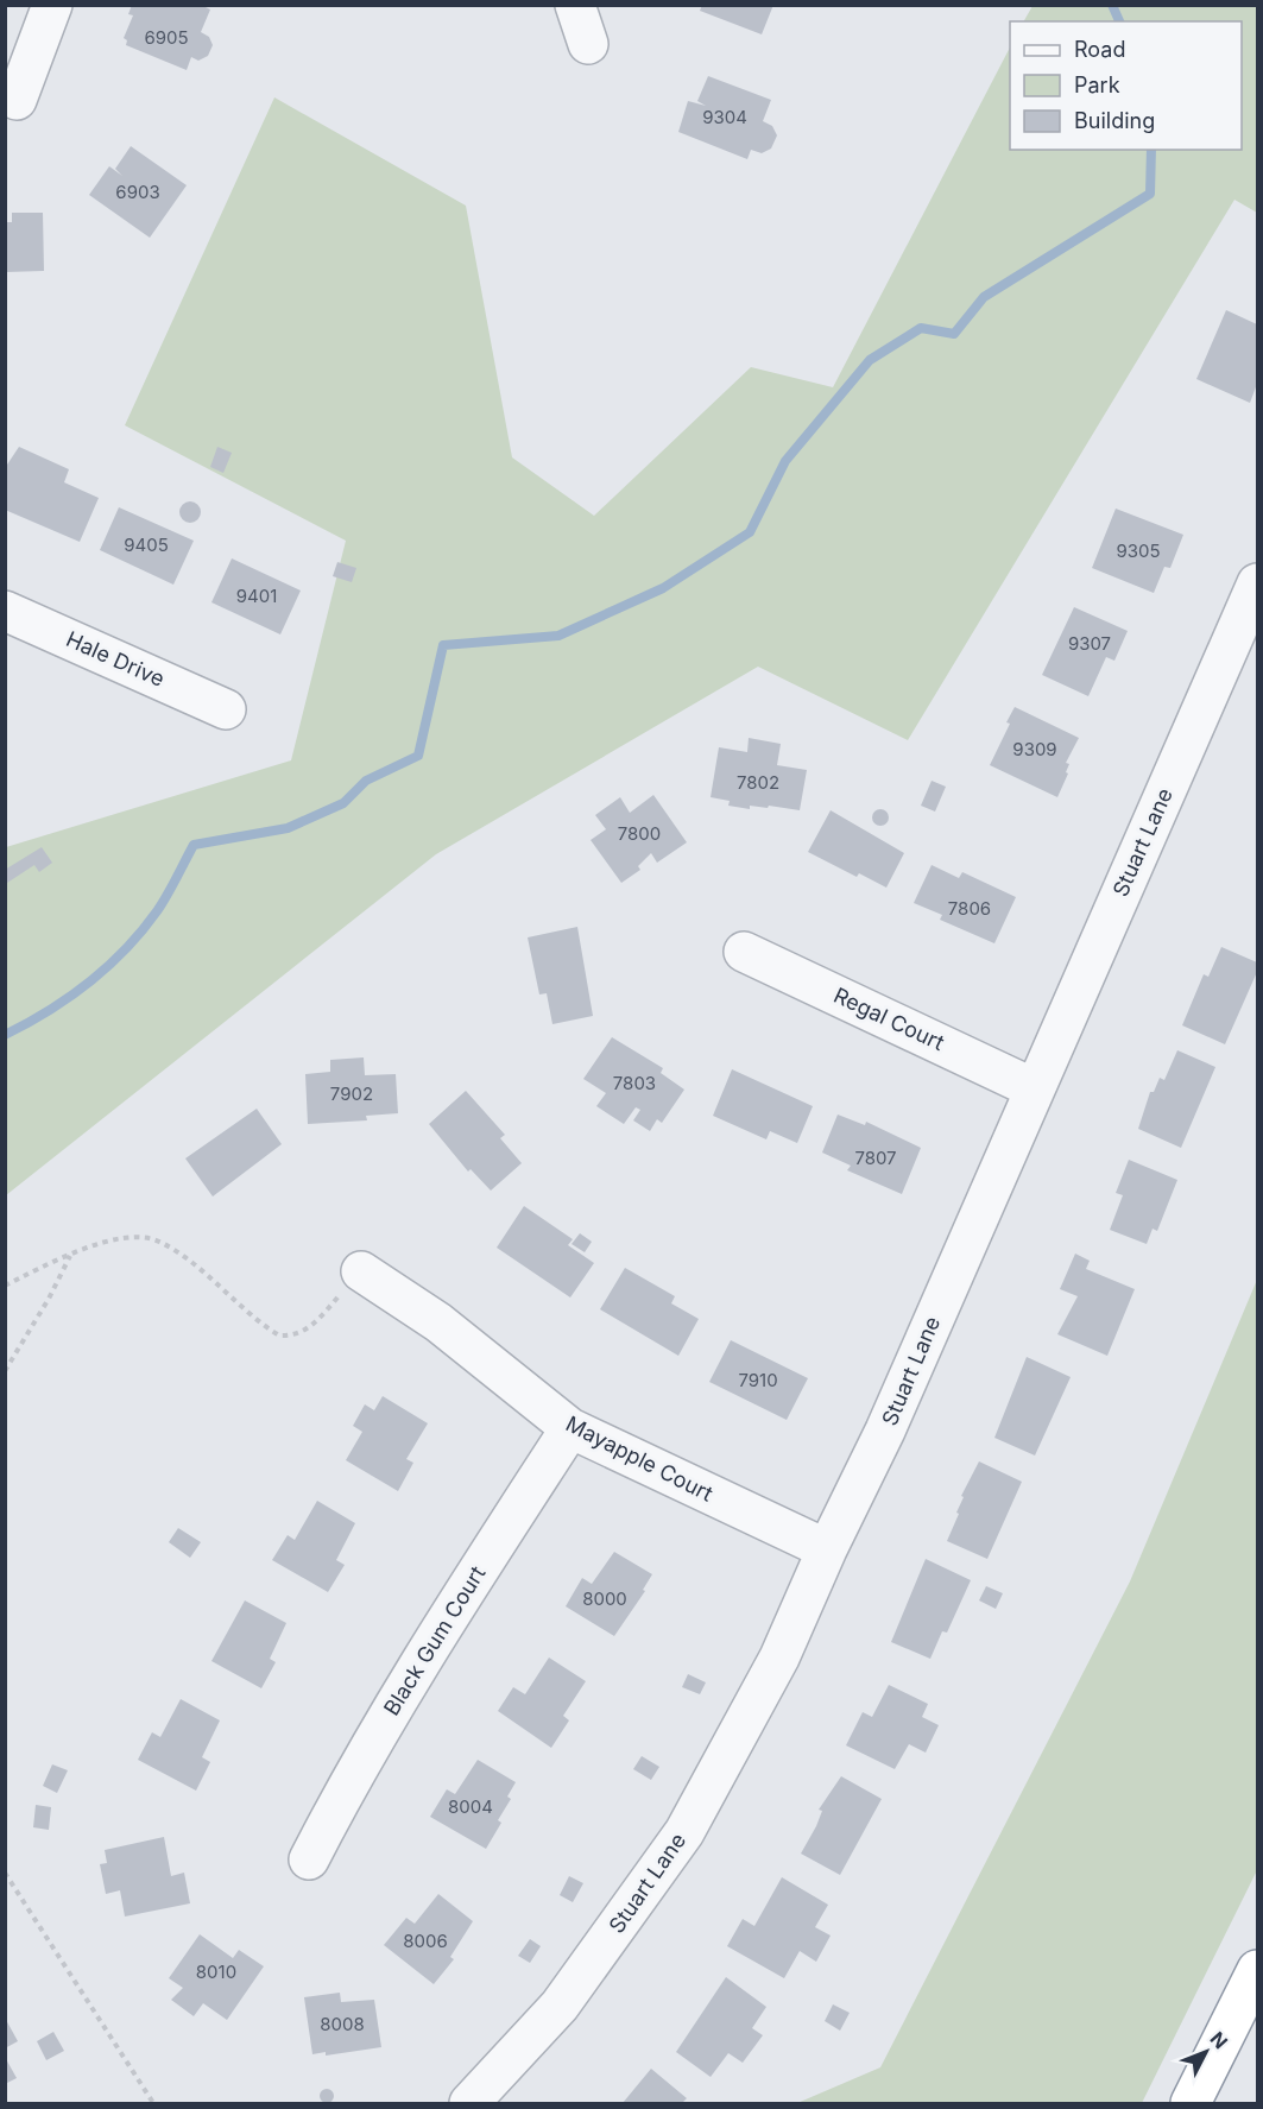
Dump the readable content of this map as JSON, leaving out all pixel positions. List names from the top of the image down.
{
  "streets": {
    "street": [
      "Hale Drive",
      "Stuart Lane",
      "Regal Court",
      "Mayapple Court",
      "Black Gum Court"
    ]
  },
  "crossings": [
    ["Stuart Lane", "Regal Court"],
    ["Stuart Lane", "Mayapple Court"],
    ["Mayapple Court", "Black Gum Court"]
  ],
  "house_numbers": [
    "6905",
    "9304",
    "6903",
    "9405",
    "9305",
    "9401",
    "9307",
    "9309",
    "7802",
    "7800",
    "7806",
    "7803",
    "7902",
    "7807",
    "7910",
    "8000",
    "8004",
    "8006",
    "8010",
    "8008"
  ],
  "legend": ["Road", "Park", "Building"],
  "north": "top right"
}
